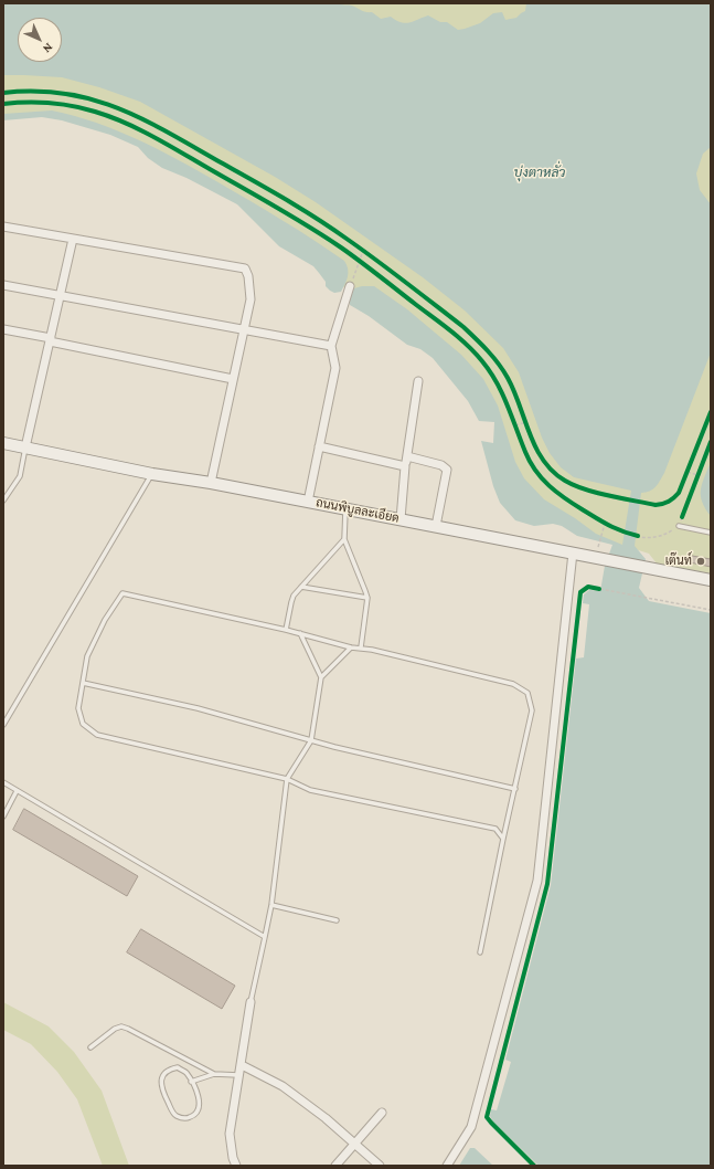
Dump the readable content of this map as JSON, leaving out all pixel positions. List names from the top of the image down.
{
  "streets": {
    "street": ["ถนนพิบูลละเอียด"]
  },
  "water": ["บุ่งตาหลั่ว"],
  "places": ["เต๊นท์"],
  "north": "bottom right"
}
